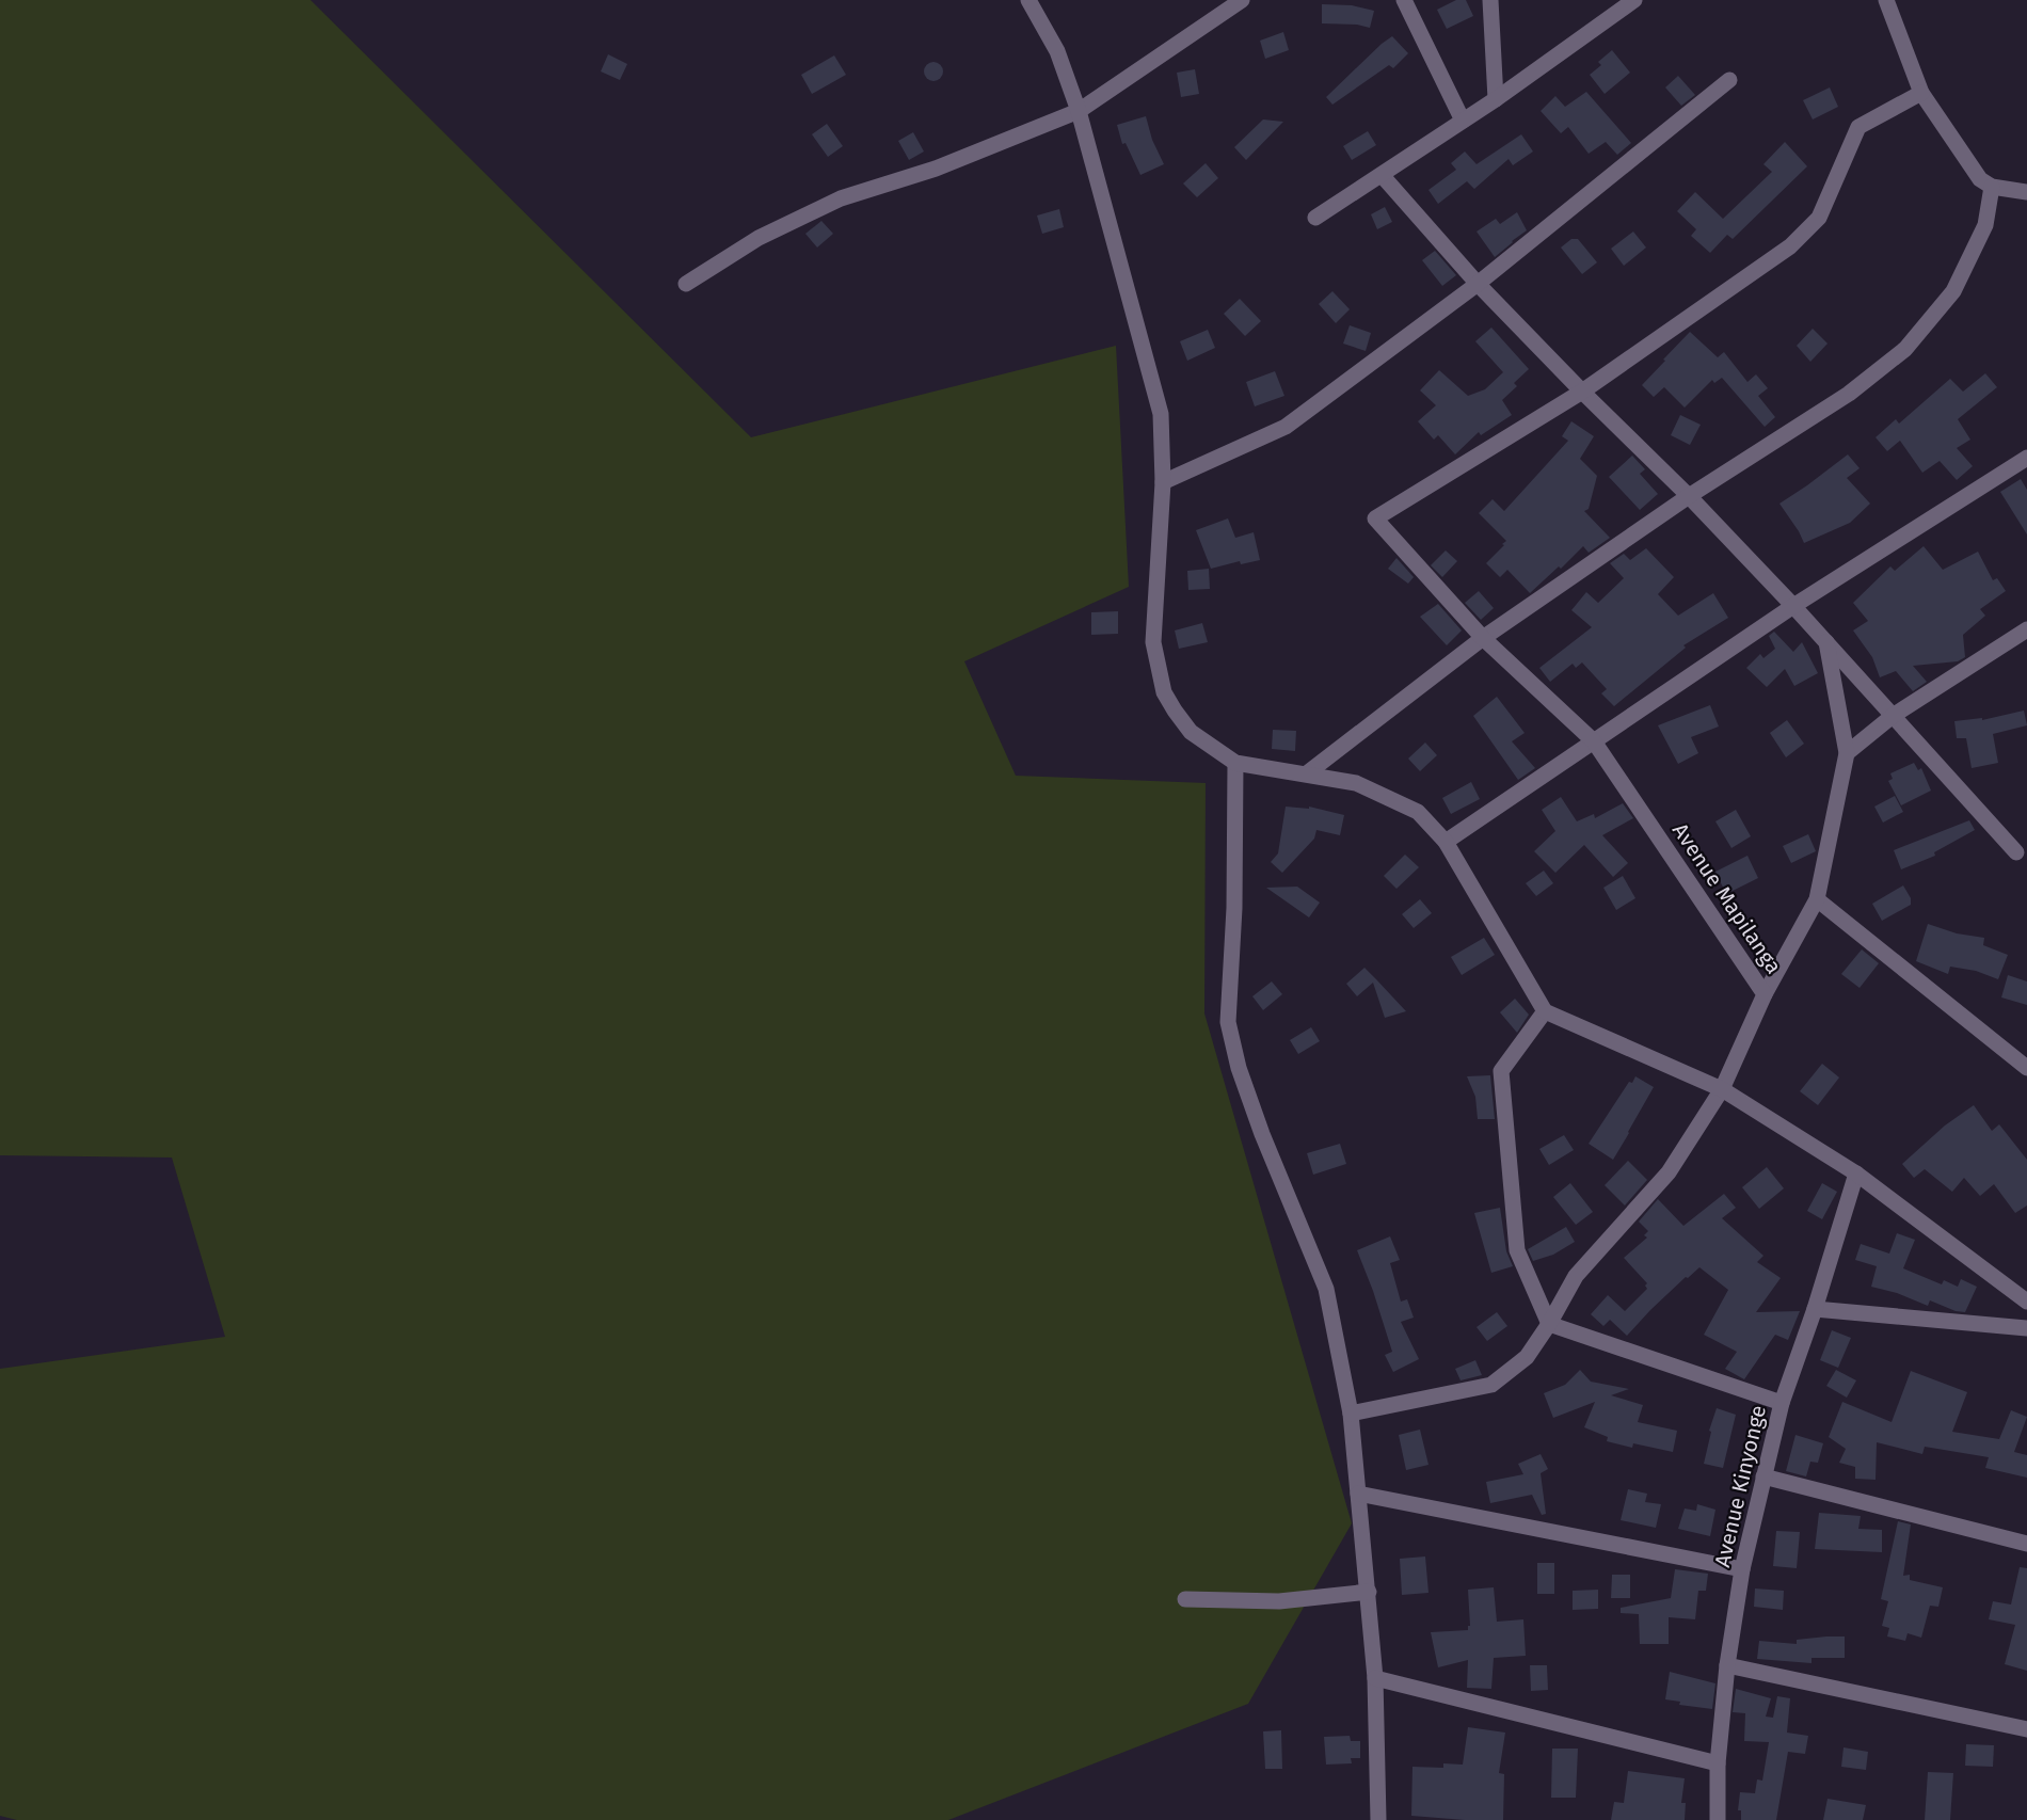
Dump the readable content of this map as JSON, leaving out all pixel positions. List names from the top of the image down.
{
  "streets": {
    "street": ["Avenue Mapilanga", "Avenue Kinyonge"]
  }
}
